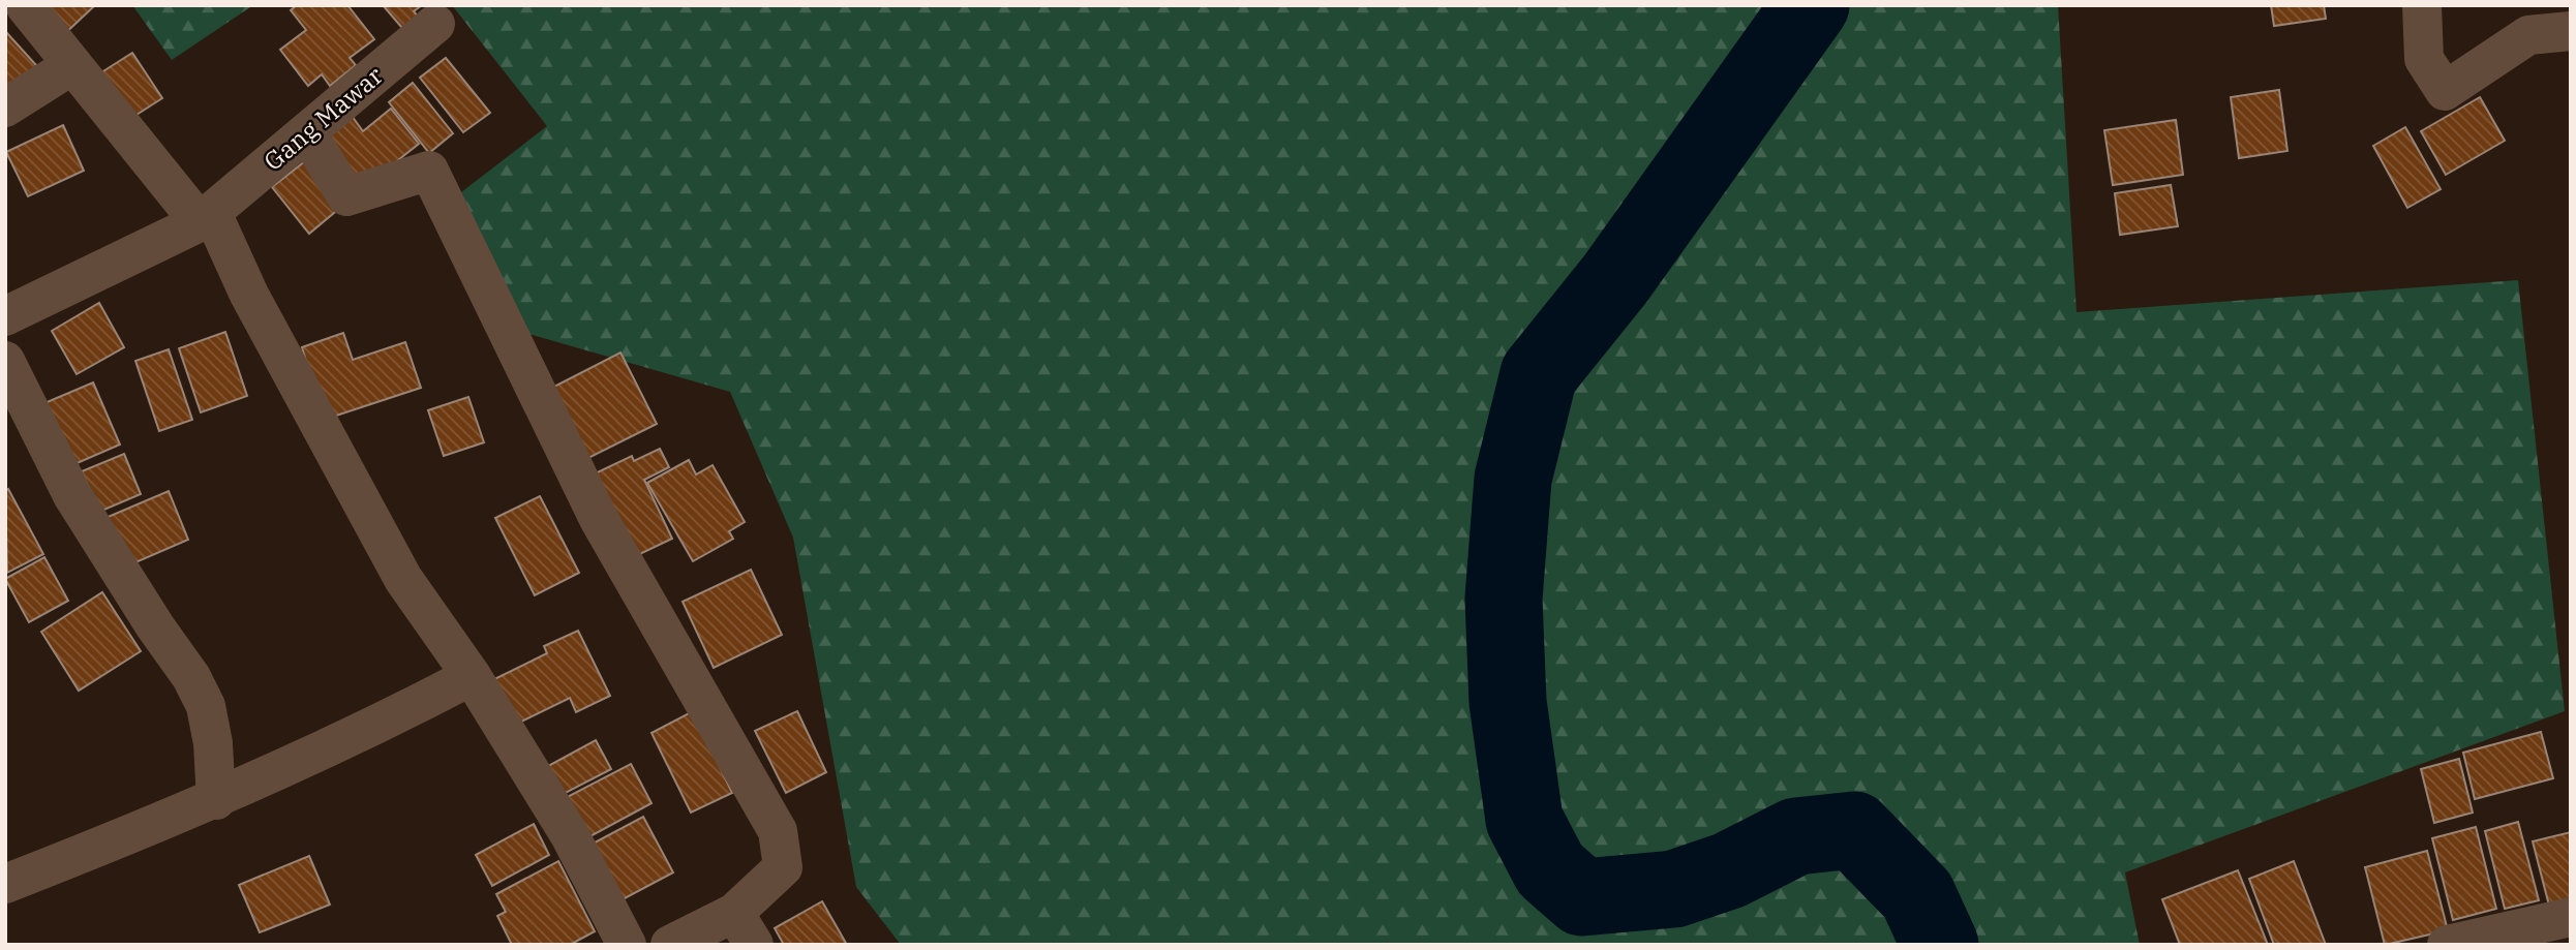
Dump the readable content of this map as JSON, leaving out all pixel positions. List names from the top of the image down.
{
  "streets": {
    "street": ["Gang Mawar"]
  }
}
